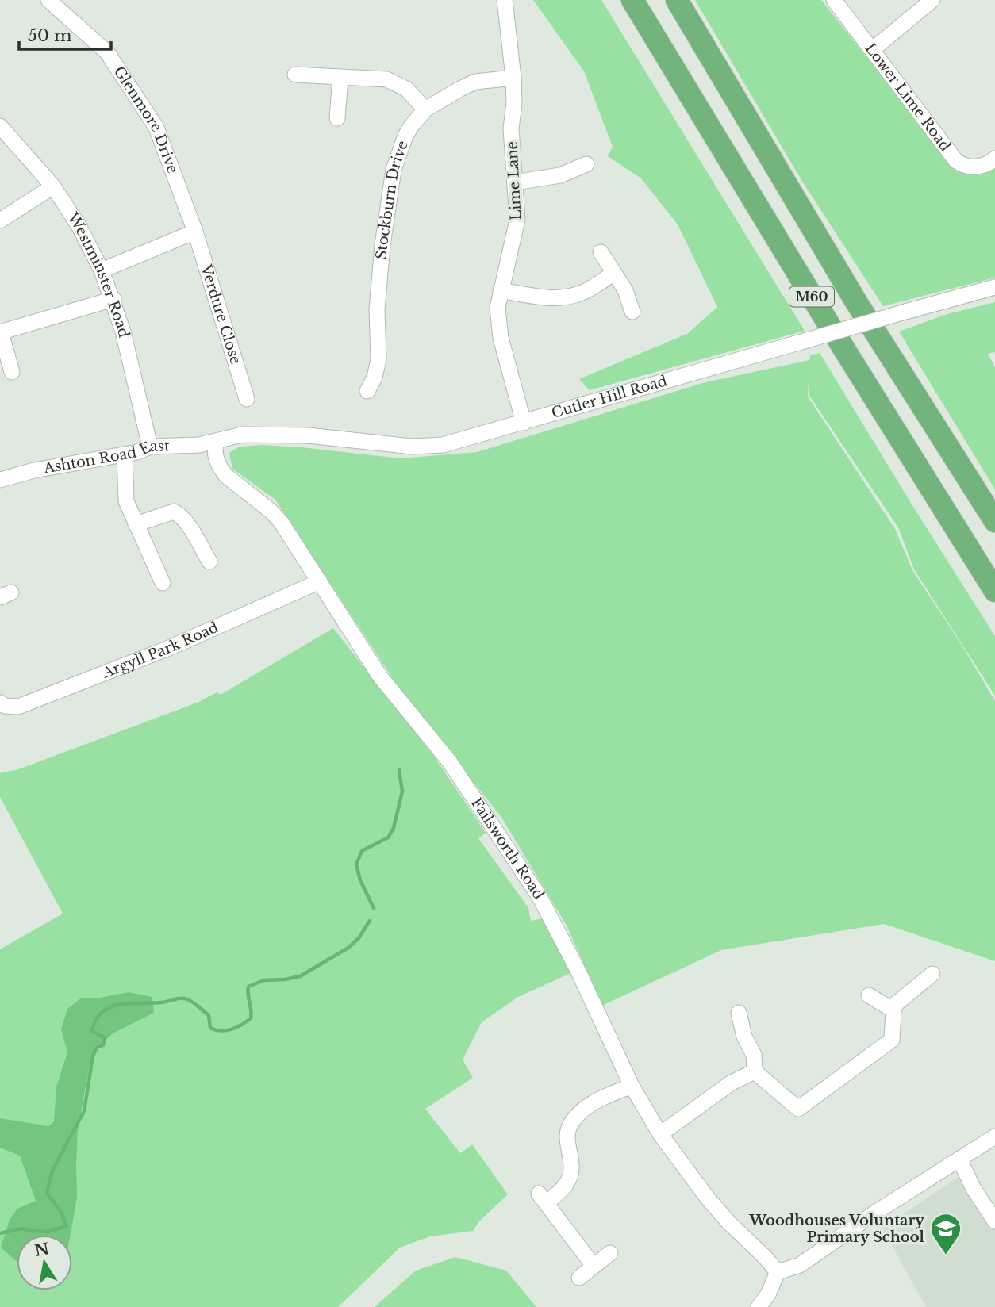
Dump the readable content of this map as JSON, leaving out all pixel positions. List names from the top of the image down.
{
  "streets": {
    "highway": ["M60"],
    "street": [
      "Lower Lime Road",
      "Glenmore Drive",
      "Lime Lane",
      "Stockburn Drive",
      "Westminster Road",
      "Verdure Close",
      "Cutler Hill Road",
      "Ashton Road East",
      "Argyll Park Road",
      "Failsworth Road"
    ]
  },
  "crossings": [
    ["Glenmore Drive", "Verdure Close"],
    ["Lime Lane", "Stockburn Drive"],
    ["Lime Lane", "Cutler Hill Road"],
    ["Westminster Road", "Ashton Road East"],
    ["Cutler Hill Road", "Ashton Road East"],
    ["Cutler Hill Road", "Failsworth Road"],
    ["Ashton Road East", "Failsworth Road"],
    ["Argyll Park Road", "Failsworth Road"]
  ],
  "places": {
    "school or university": ["Woodhouses Voluntary Primary School"]
  },
  "scale_bar": "50 m",
  "north": "top"
}
